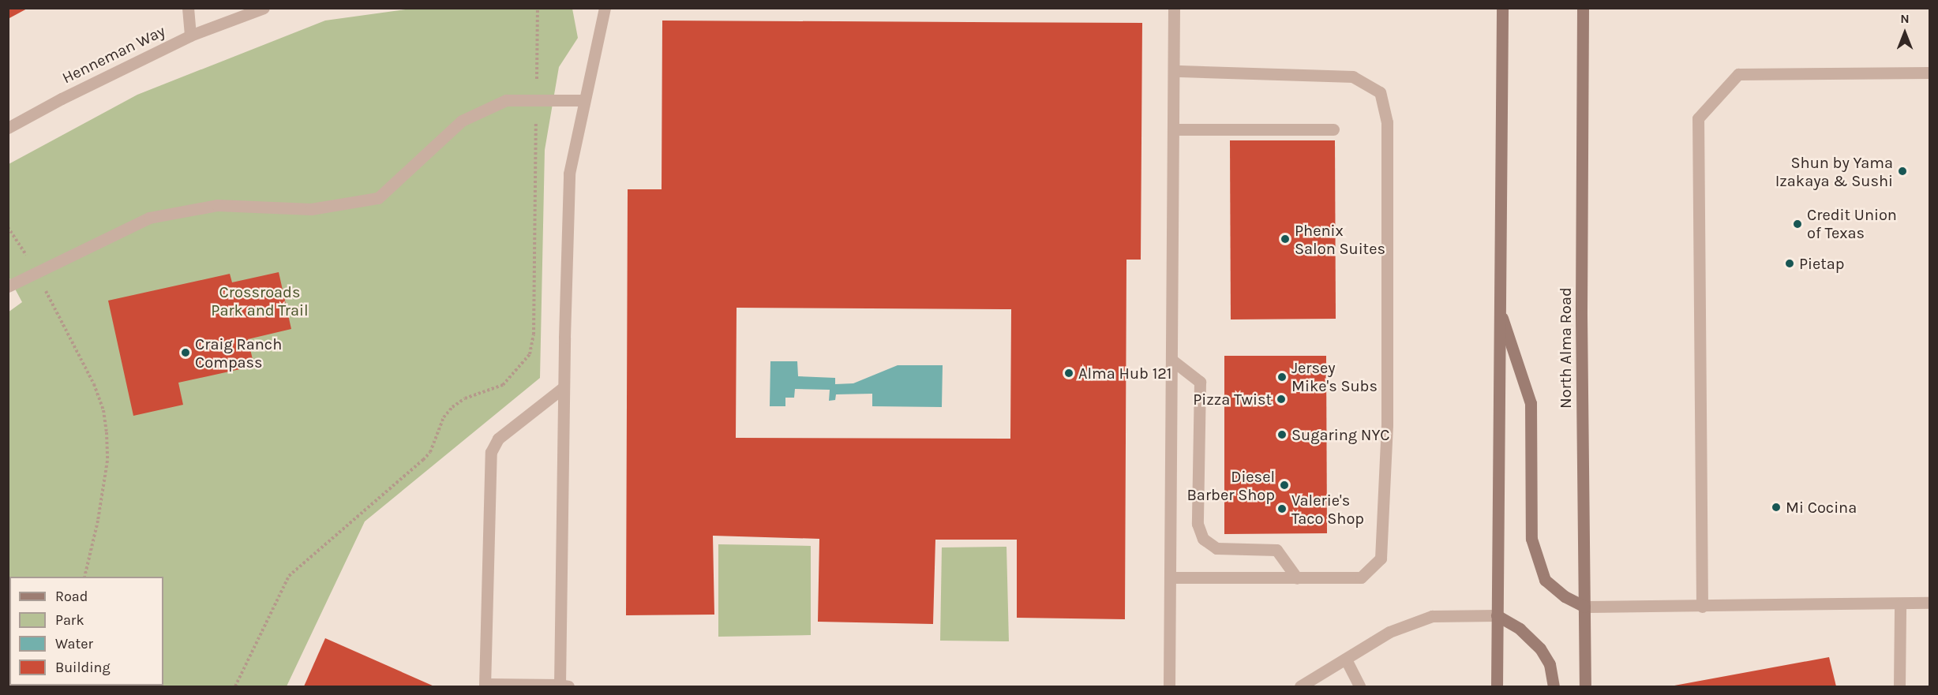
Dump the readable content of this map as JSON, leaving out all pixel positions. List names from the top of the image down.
{
  "streets": {
    "main road": ["North Alma Road"],
    "street": ["Henneman Way"]
  },
  "parks": ["Crossroads Park and Trail"],
  "places": [
    "Shun by Yama Izakaya & Sushi",
    "Credit Union of Texas",
    "Phenix Salon Suites",
    "Pietap",
    "Craig Ranch Compass",
    "Alma Hub 121",
    "Jersey Mike's Subs",
    "Pizza Twist",
    "Sugaring NYC",
    "Diesel Barber Shop",
    "Mi Cocina",
    "Valerie's Taco Shop"
  ],
  "legend": [
    "Road",
    "Park",
    "Water",
    "Building"
  ],
  "north": "top"
}
